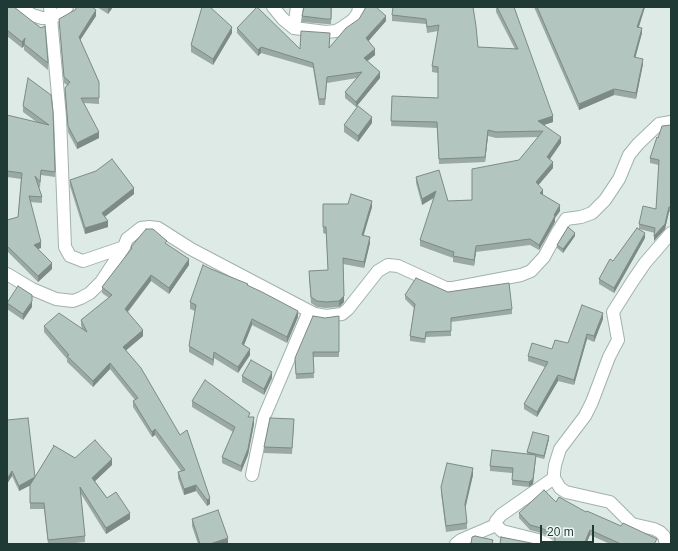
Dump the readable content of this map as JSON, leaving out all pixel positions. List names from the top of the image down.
{
  "scale_bar": "20 m"
}
